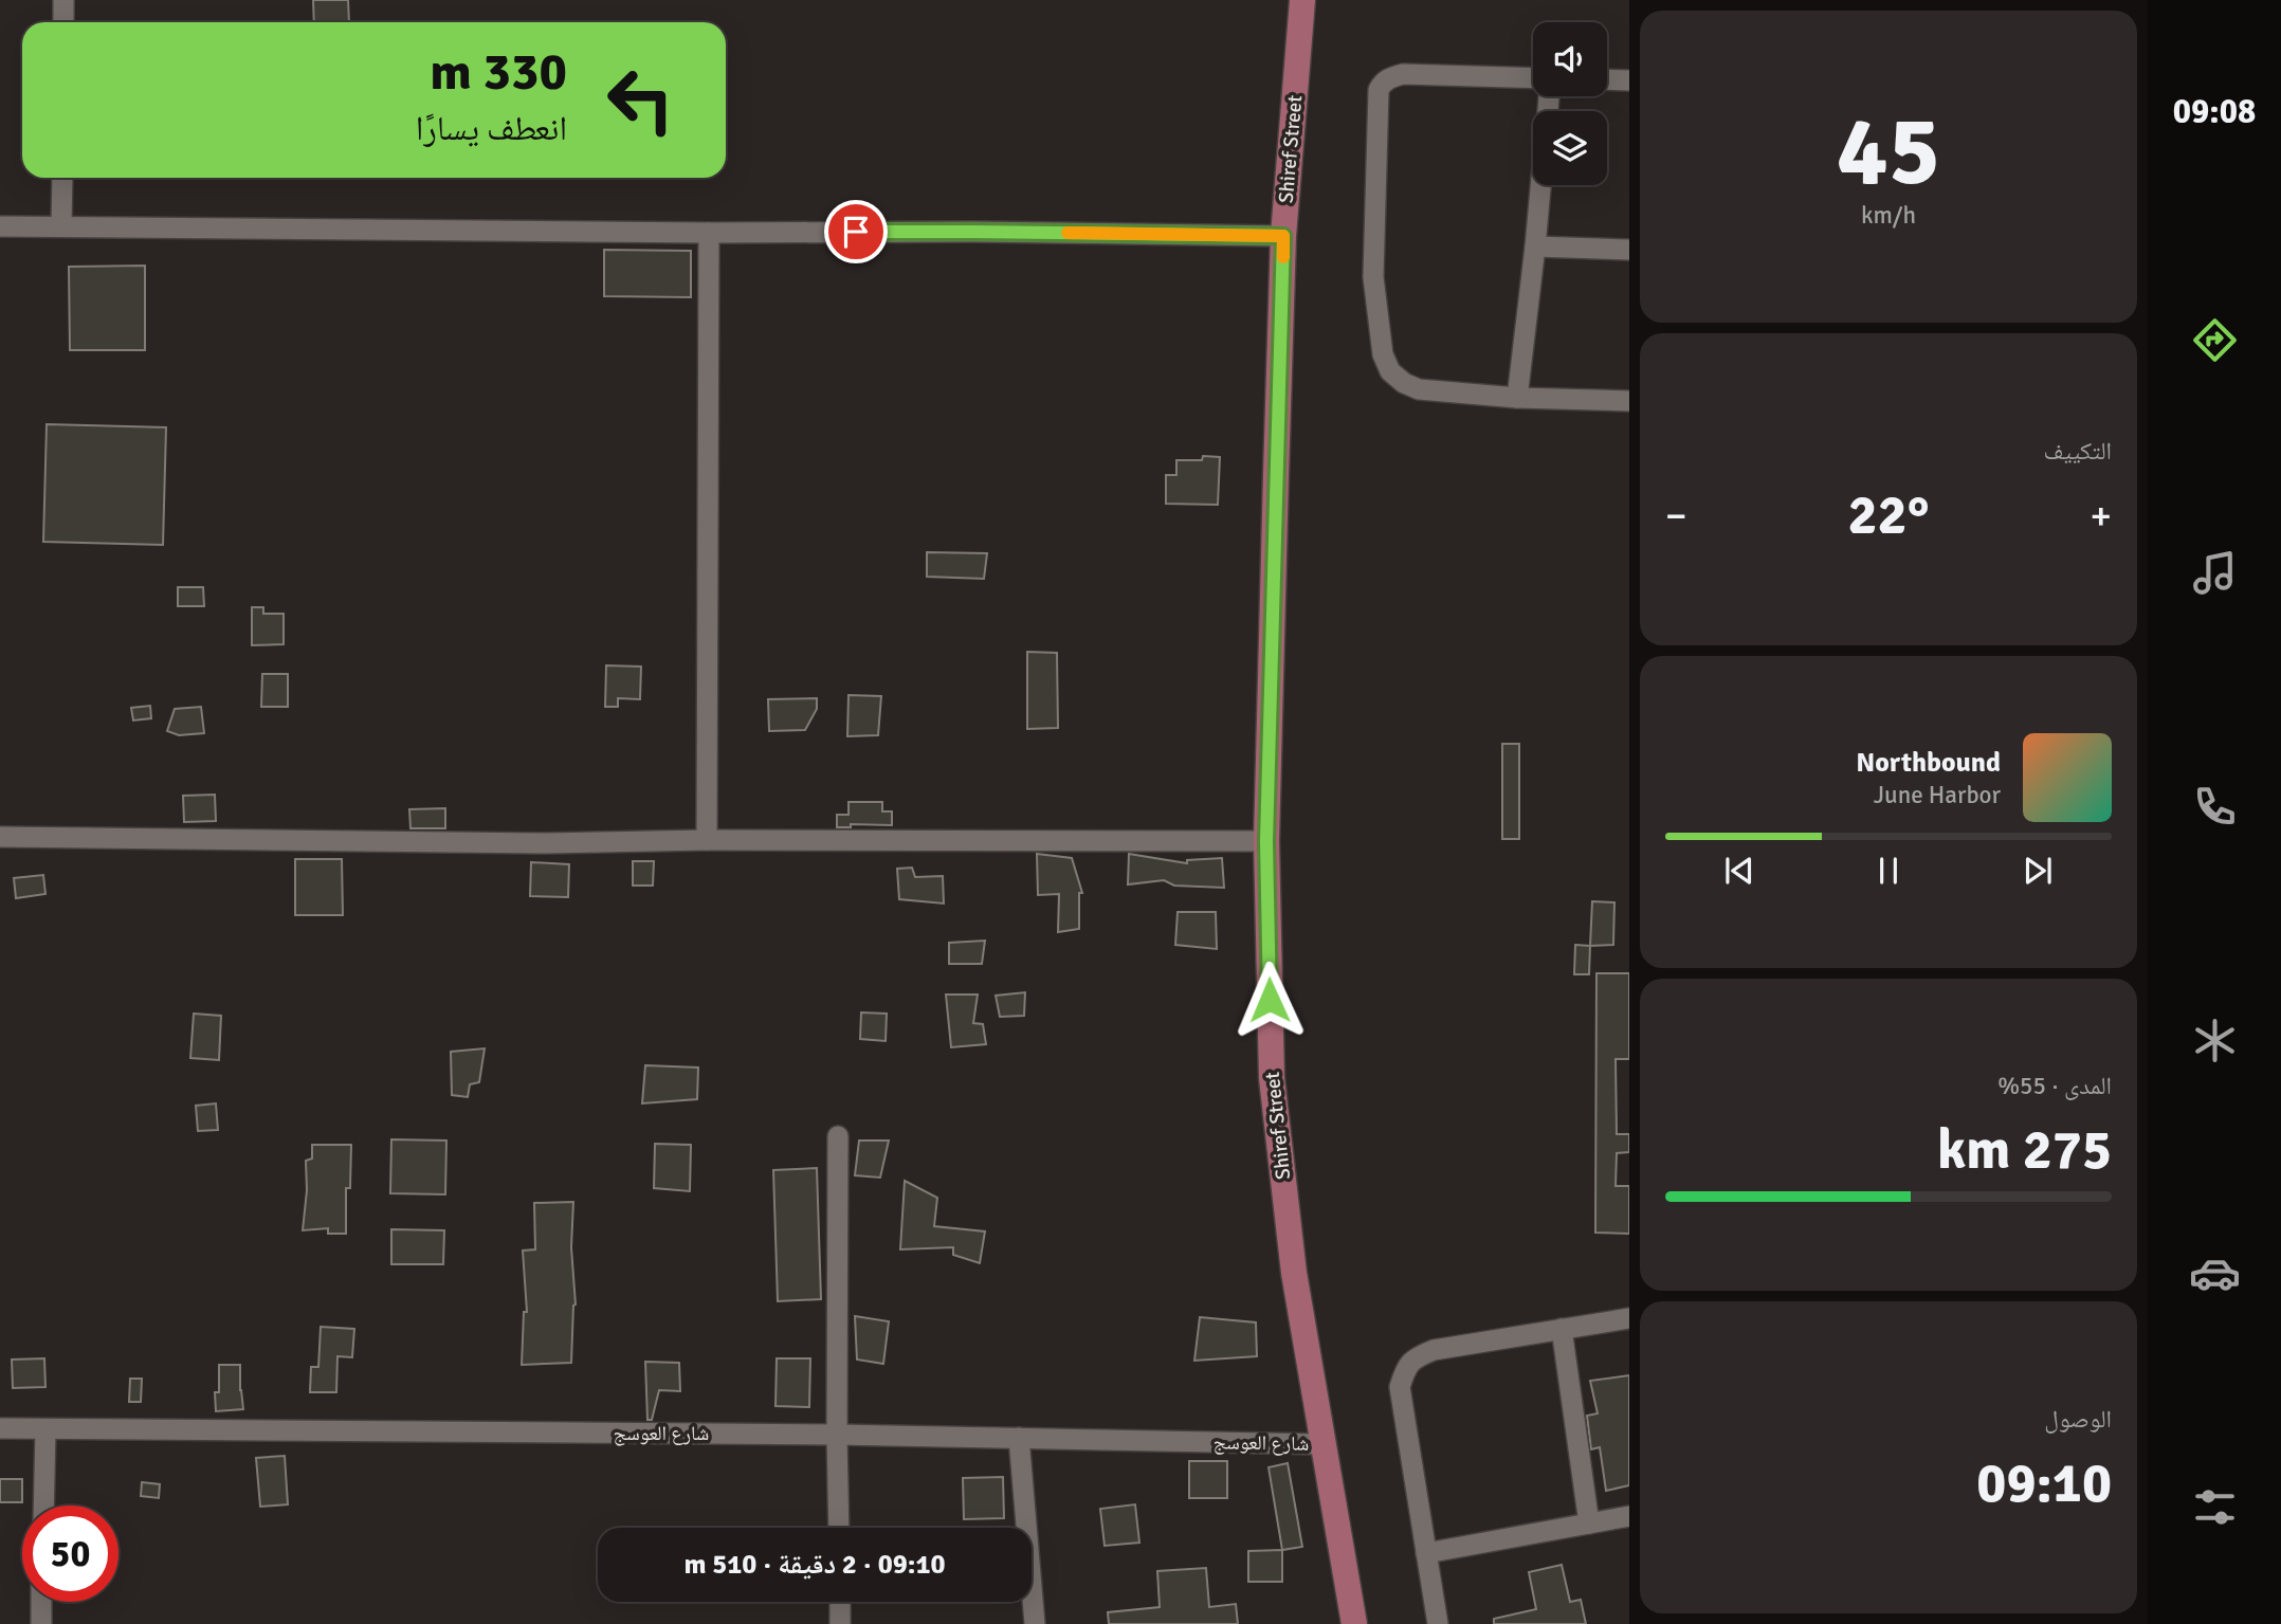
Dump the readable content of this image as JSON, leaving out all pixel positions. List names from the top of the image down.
{
  "streets": {
    "main road": ["Shiref Street"],
    "street": ["شارع العوسج"]
  },
  "crossings": [
    ["Shiref Street", "شارع العوسج"]
  ],
  "page": {
    "tabs": "09:08",
    "tile": [
      ["45", "km/h"],
      "التكييف",
      ["المدى · 55%", "275 km"],
      ["الوصول", "09:10"]
    ],
    "turn": ["330 m", "انعطف يسارًا"],
    "heat": ["−", "22°", "+"],
    "song": ["Northbound", "June Harbor"],
    "limit": "50",
    "trip": "09:10 · 2 دقيقة · 510 m"
  }
}
